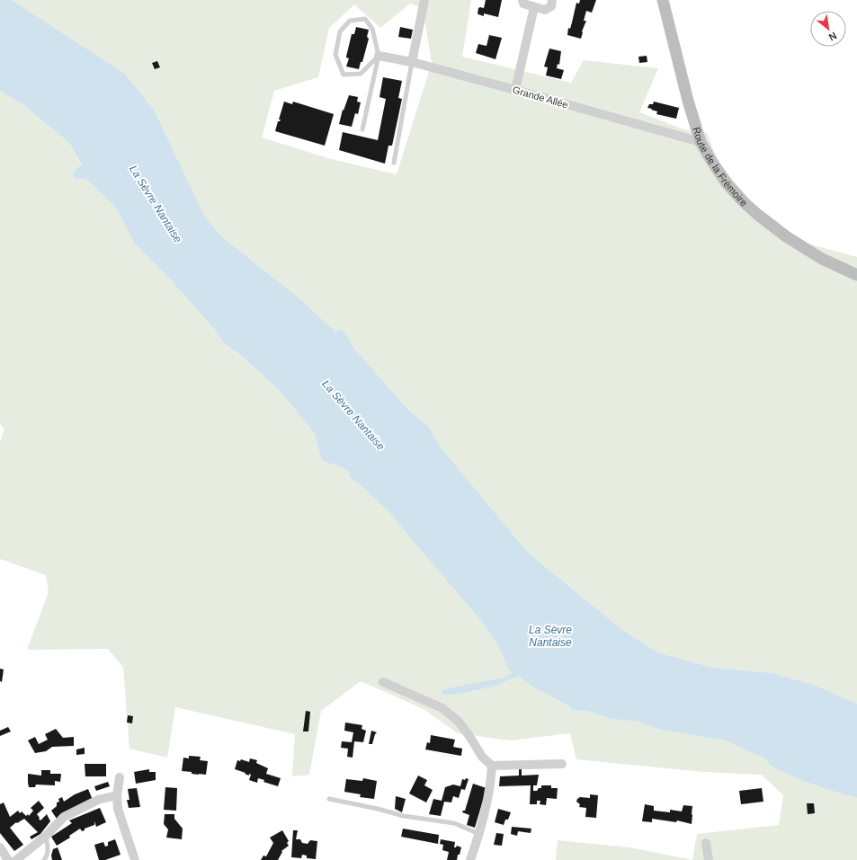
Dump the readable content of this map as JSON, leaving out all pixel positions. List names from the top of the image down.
{
  "streets": {
    "street": ["Grande Allée", "Route de la Frémoire"]
  },
  "crossings": [
    ["Grande Allée", "Route de la Frémoire"]
  ],
  "water": ["La Sèvre Nantaise"],
  "north": "bottom right"
}
